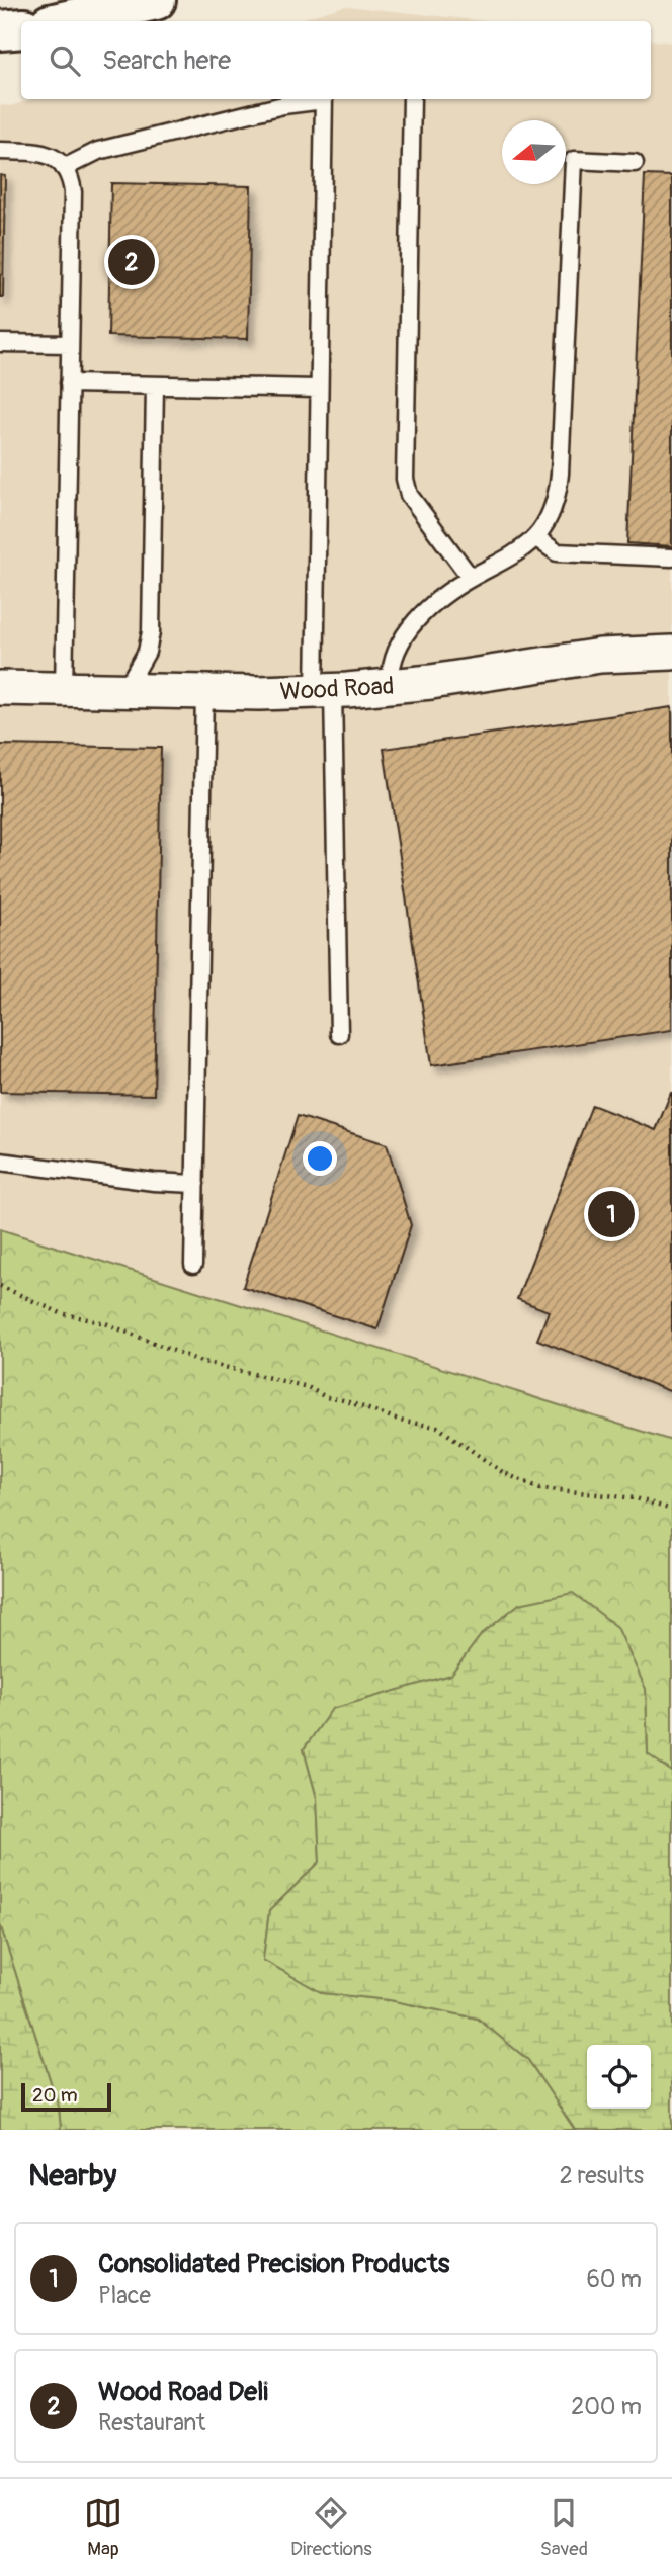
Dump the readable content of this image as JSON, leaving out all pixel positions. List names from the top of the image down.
{
  "streets": {
    "street": ["Wood Road"]
  },
  "scale_bar": "20 m",
  "north": "left",
  "page": {
    "search": "Search here",
    "pins": ["2", "1"],
    "scale": "20 m",
    "heading": ["Nearby", "2 results"],
    "list": [
      {
        "mark": "1",
        "name": "Consolidated Precision Products",
        "note": "Place",
        "value": "60 m"
      },
      {
        "mark": "2",
        "name": "Wood Road Deli",
        "note": "Restaurant",
        "value": "200 m"
      }
    ],
    "nav": ["Map", "Directions", "Saved"]
  }
}
